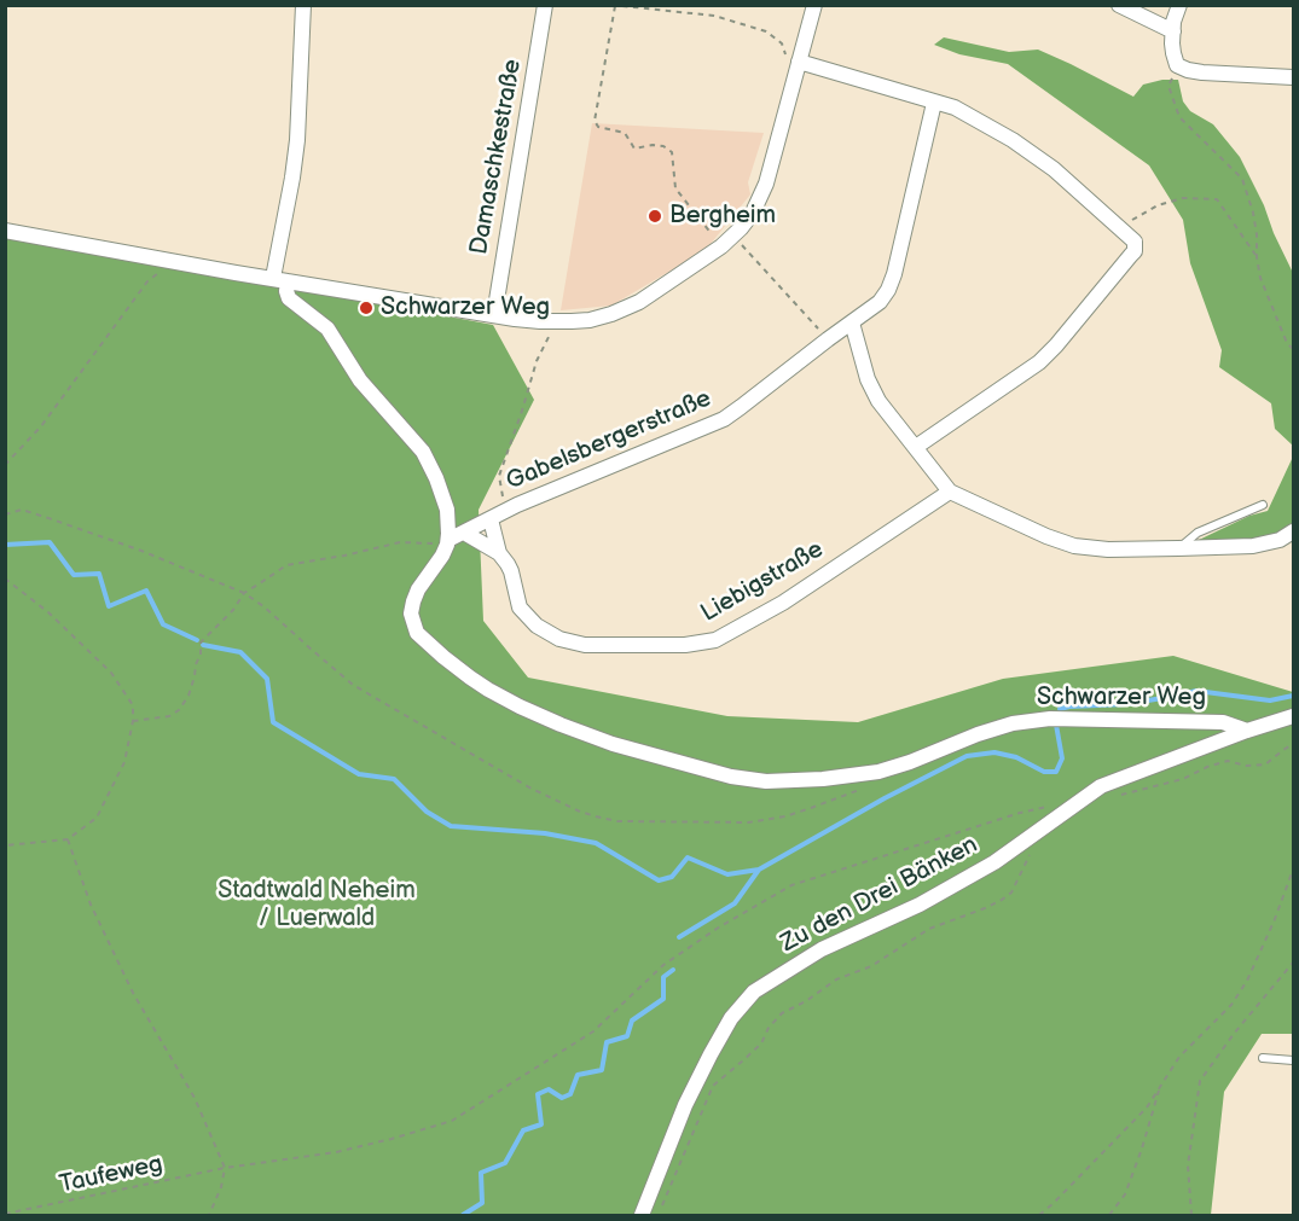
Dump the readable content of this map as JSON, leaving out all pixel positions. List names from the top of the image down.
{
  "streets": {
    "street": [
      "Damaschkestraße",
      "Gabelsbergerstraße",
      "Liebigstraße",
      "Schwarzer Weg",
      "Zu den Drei Bänken"
    ],
    "path": ["Taufeweg"]
  },
  "crossings": [
    ["Gabelsbergerstraße", "Liebigstraße"],
    ["Gabelsbergerstraße", "Schwarzer Weg"],
    ["Schwarzer Weg", "Zu den Drei Bänken"]
  ],
  "parks": ["Stadtwald Neheim / Luerwald"],
  "places": ["Bergheim", "Schwarzer Weg"]
}
